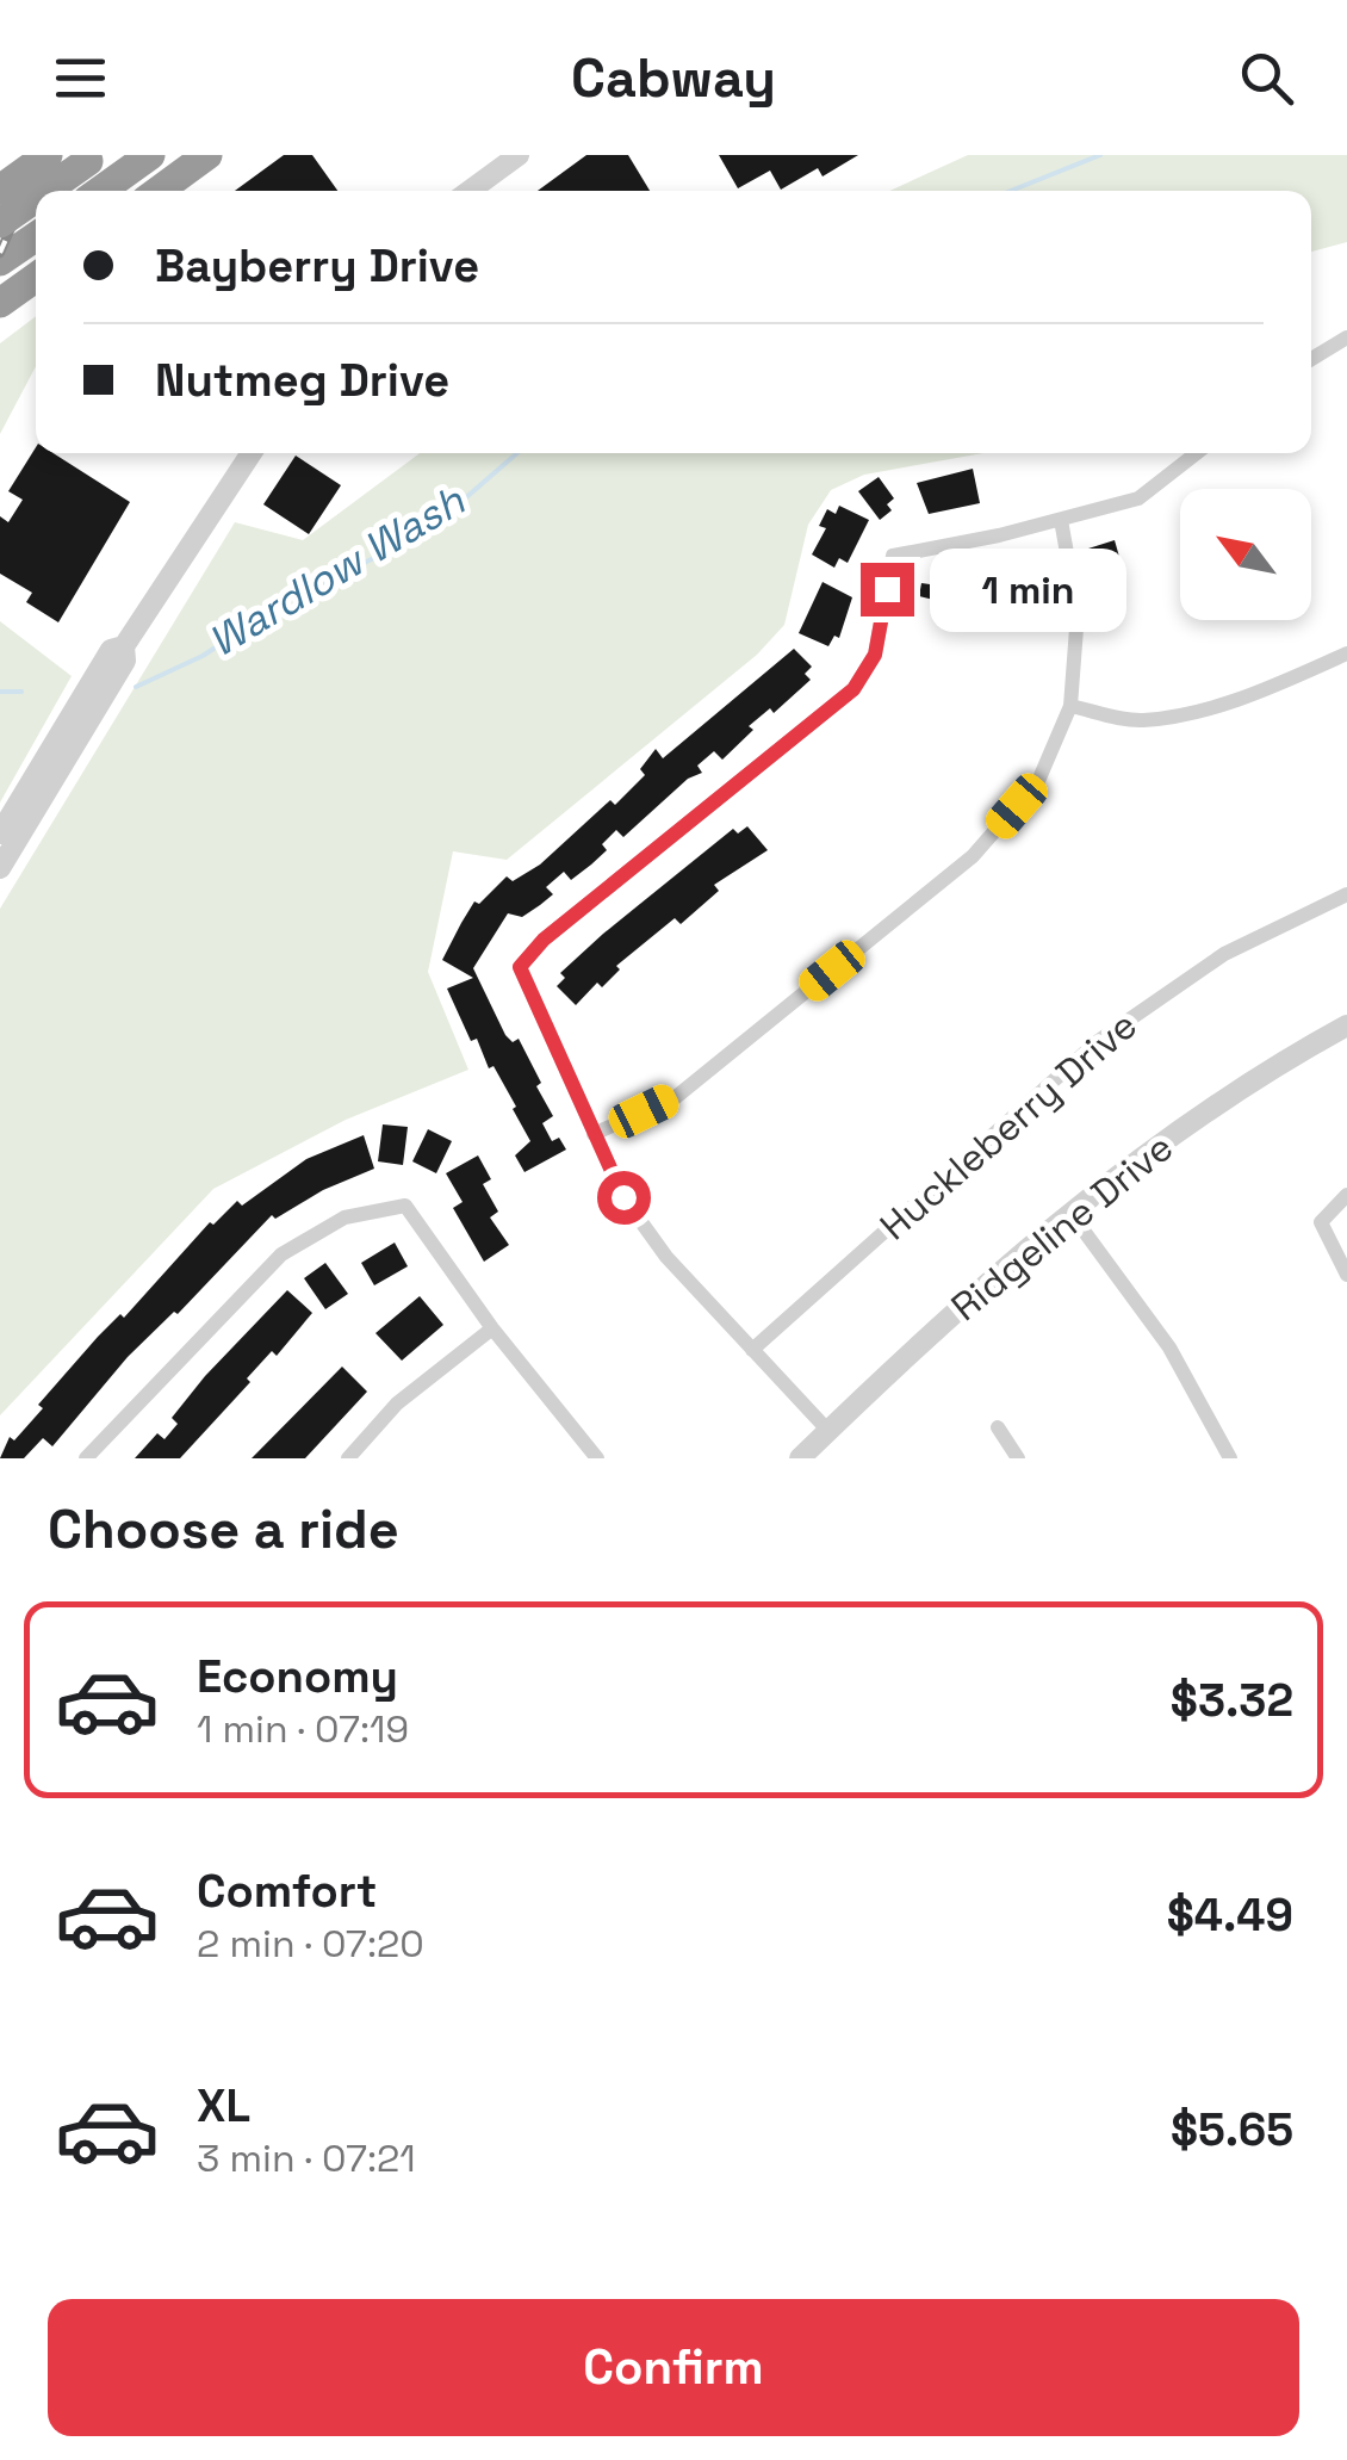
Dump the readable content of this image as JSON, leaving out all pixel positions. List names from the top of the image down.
{
  "streets": {
    "street": ["Huckleberry Drive", "Ridgeline Drive"]
  },
  "water": ["Wardlow Wash"],
  "north": "top left",
  "page": {
    "header": "Cabway",
    "banner": ["Bayberry Drive", "Nutmeg Drive"],
    "bubble": "1 min",
    "heading": "Choose a ride",
    "list": [
      {
        "name": "Economy",
        "note": "1 min · 07:19",
        "value": "$3.32"
      },
      {
        "name": "Comfort",
        "note": "2 min · 07:20",
        "value": "$4.49"
      },
      {
        "name": "XL",
        "note": "3 min · 07:21",
        "value": "$5.65"
      }
    ],
    "buttons": "Confirm"
  }
}
